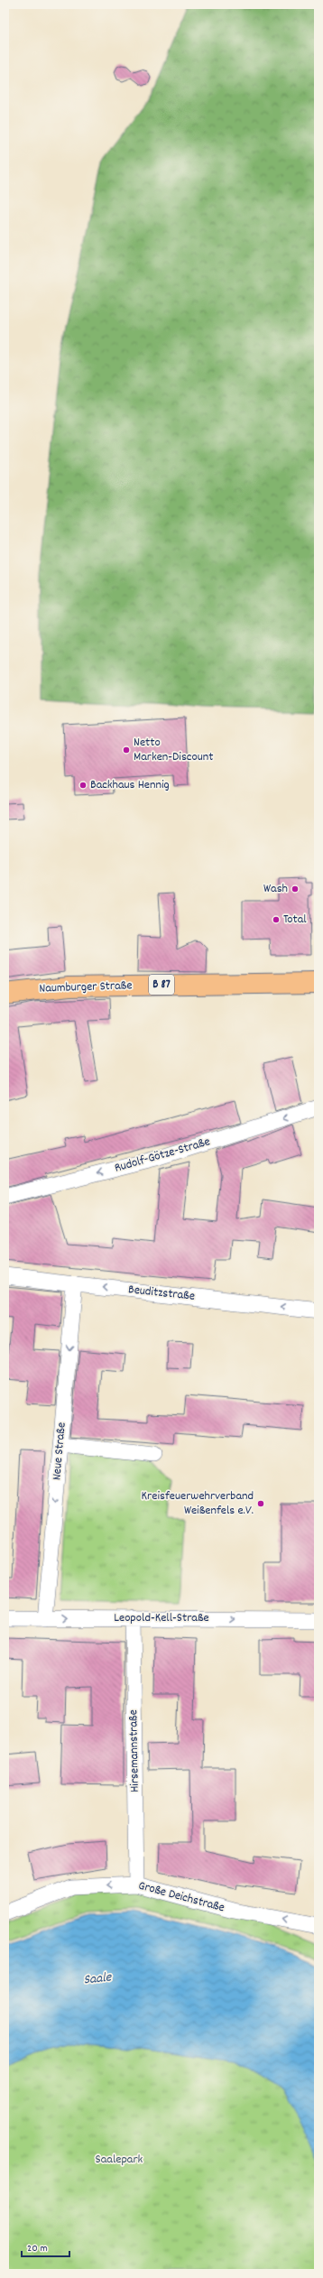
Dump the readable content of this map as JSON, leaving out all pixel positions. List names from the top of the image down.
{
  "streets": {
    "main road": ["B 87", "Naumburger Straße"],
    "street": [
      "Rudolf-Götze-Straße",
      "Beuditzstraße",
      "Neue Straße",
      "Leopold-Kell-Straße",
      "Hirsemannstraße",
      "Große Deichstraße"
    ]
  },
  "crossings": [
    ["Beuditzstraße", "Neue Straße"],
    ["Neue Straße", "Leopold-Kell-Straße"],
    ["Leopold-Kell-Straße", "Hirsemannstraße"],
    ["Hirsemannstraße", "Große Deichstraße"]
  ],
  "one_way": [
    "Rudolf-Götze-Straße",
    "Beuditzstraße",
    "Neue Straße",
    "Leopold-Kell-Straße",
    "Große Deichstraße"
  ],
  "water": ["Saale"],
  "parks": ["Saalepark"],
  "places": [
    "Netto Marken-Discount",
    "Backhaus Hennig",
    "Wash",
    "Total",
    "Kreisfeuerwehrverband Weißenfels e.V."
  ],
  "scale_bar": "20 m"
}
